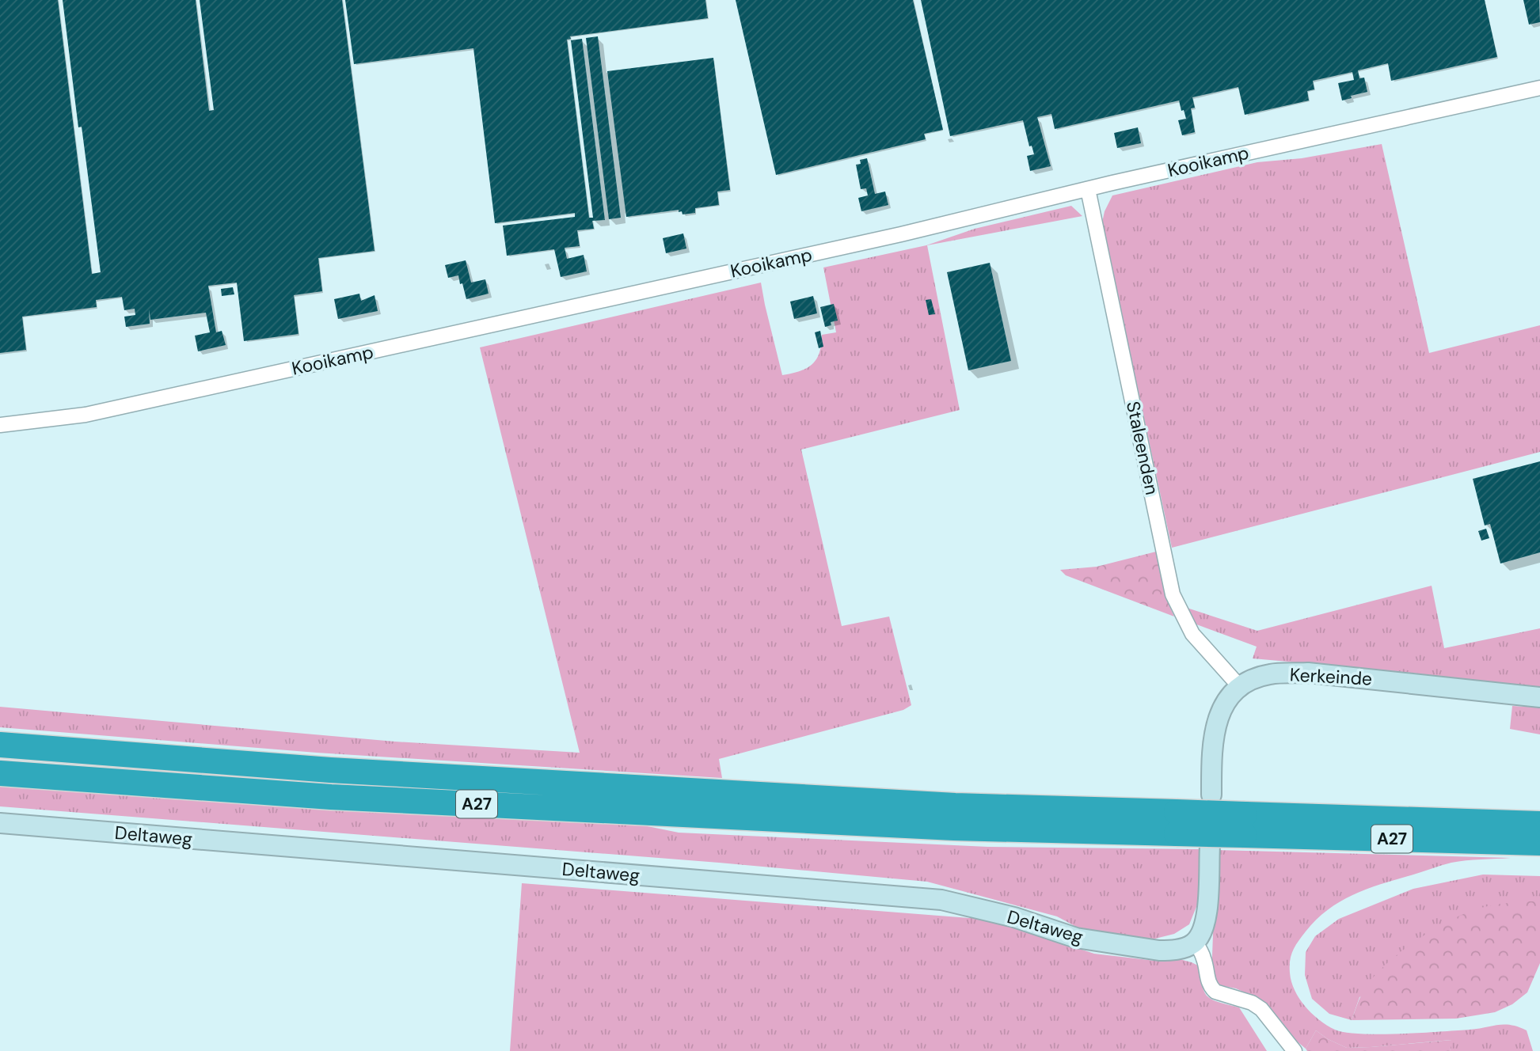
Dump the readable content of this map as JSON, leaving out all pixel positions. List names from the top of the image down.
{
  "streets": {
    "highway": ["A27"],
    "street": [
      "Kooikamp",
      "Staleenden",
      "Kerkeinde",
      "Deltaweg"
    ]
  },
  "crossings": [
    ["Kooikamp", "Staleenden"],
    ["Staleenden", "Kerkeinde"]
  ]
}
